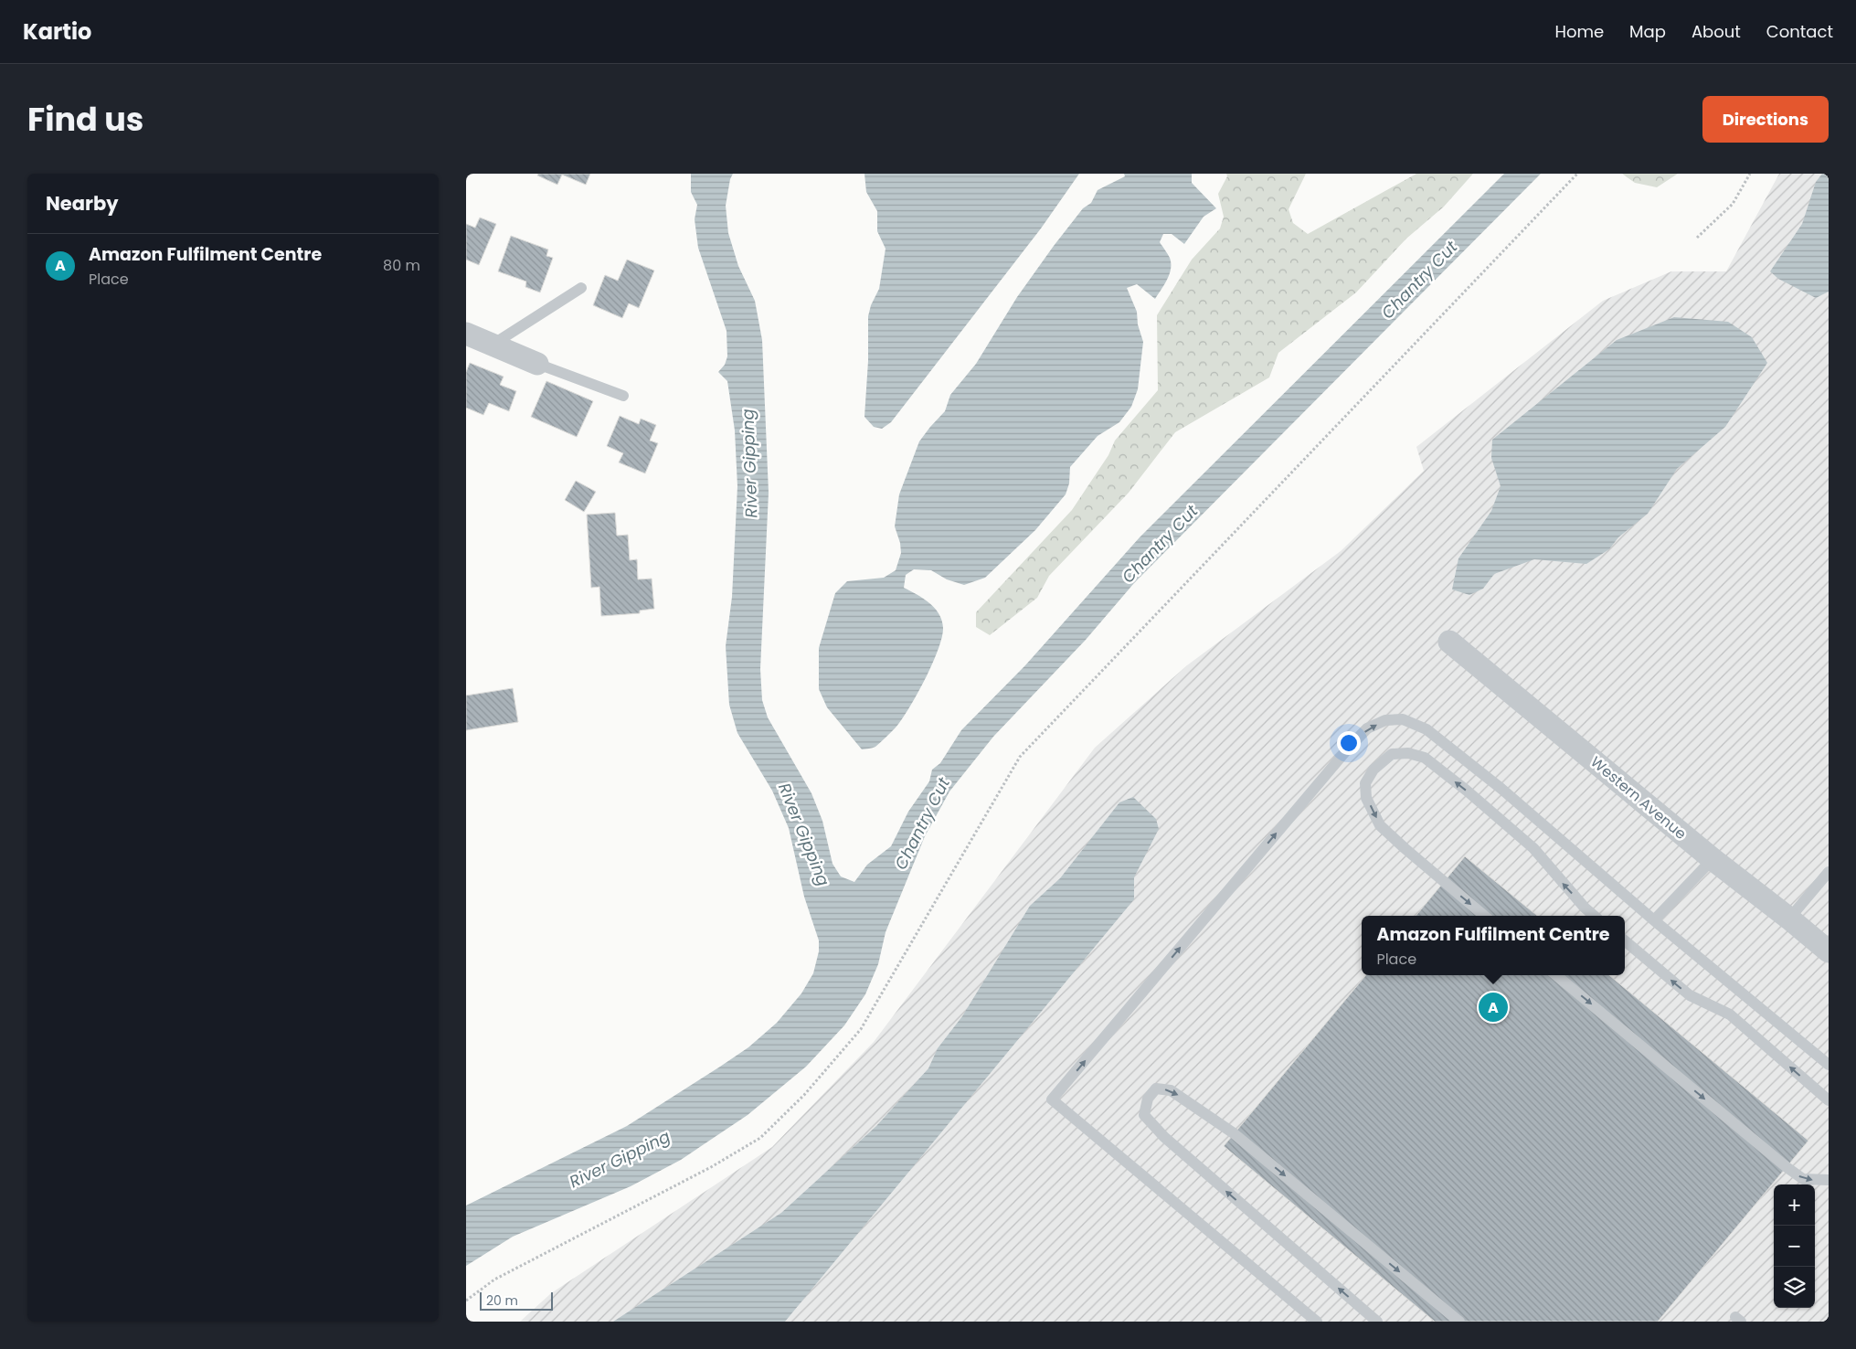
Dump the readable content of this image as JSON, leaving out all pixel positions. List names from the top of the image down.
{
  "streets": {
    "street": ["Western Avenue"]
  },
  "water": ["Chantry Cut", "River Gipping"],
  "scale_bar": "20 m",
  "page": {
    "header": "Kartio",
    "nav": [
      "Home",
      "Map",
      "About",
      "Contact"
    ],
    "title": "Find us",
    "buttons": "Directions",
    "heading": "Nearby",
    "list": [
      {
        "mark": "A",
        "name": "Amazon Fulfilment Centre",
        "note": "Place",
        "value": "80 m"
      }
    ],
    "popup": ["Amazon Fulfilment Centre", "Place"],
    "pins": "A",
    "map_buttons": ["+", "−"],
    "scale": "20 m"
  }
}
